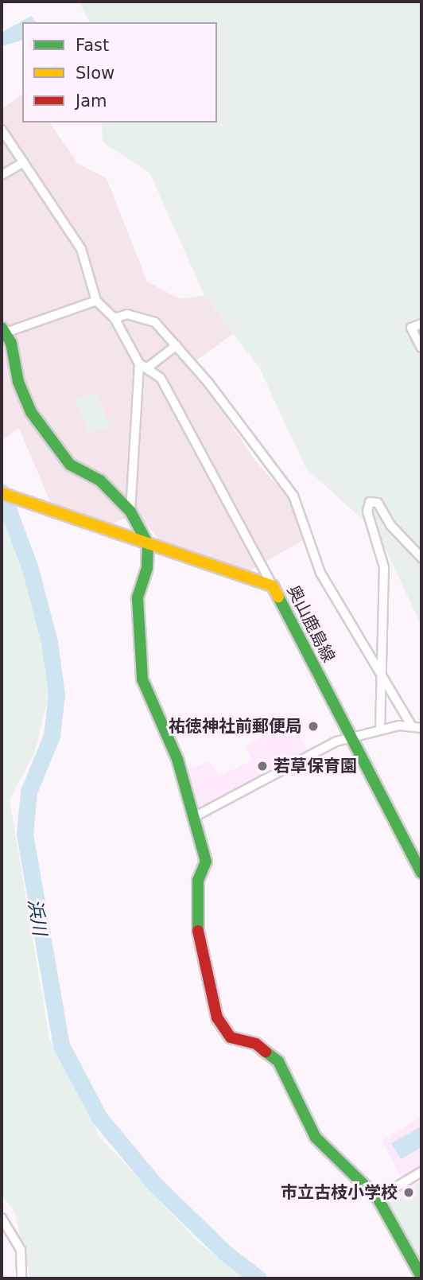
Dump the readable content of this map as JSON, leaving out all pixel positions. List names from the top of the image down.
{
  "streets": {
    "street": ["奥山鹿島線"]
  },
  "water": ["浜川"],
  "places": ["祐徳神社前郵便局", "若草保育園", "市立古枝小学校"],
  "legend": ["Fast", "Slow", "Jam"]
}
